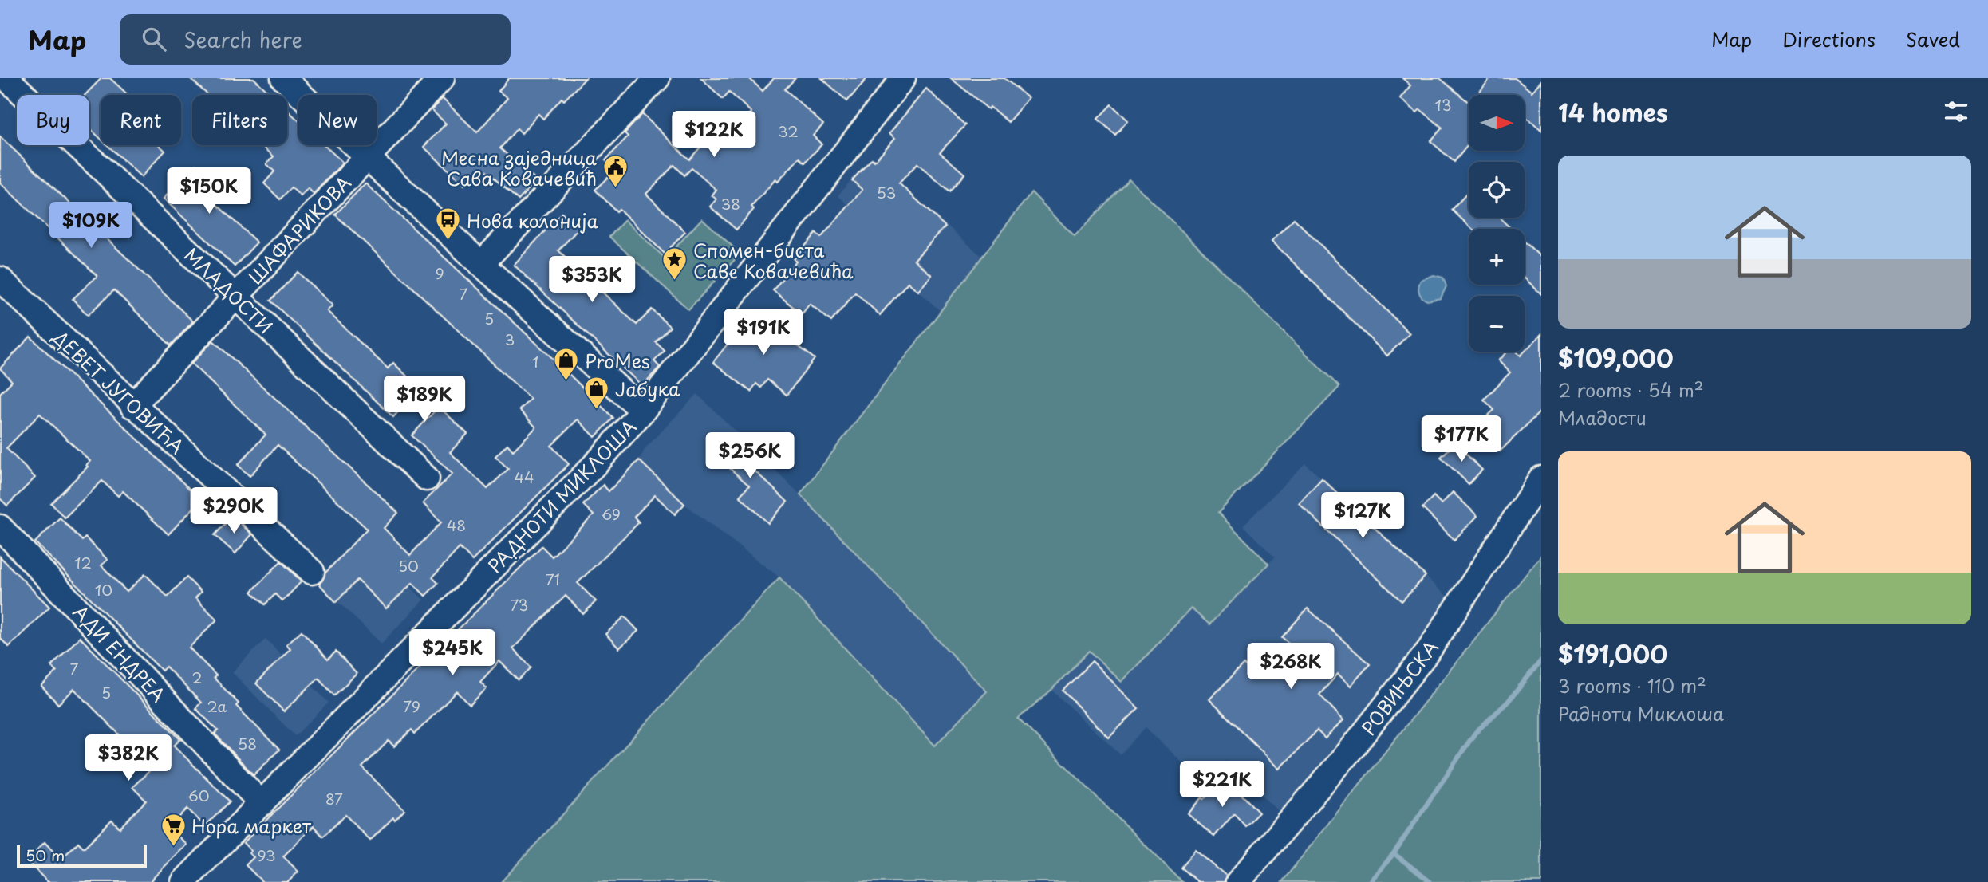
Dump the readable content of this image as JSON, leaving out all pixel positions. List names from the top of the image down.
{
  "streets": {
    "street": [
      "ШАФАРИКОВА",
      "МЛАДОСТИ",
      "ДЕВЕТ ЈУГОВИЋА",
      "РАДНОТИ МИКЛОША",
      "АДИ ЕНДРЕА",
      "РОВИЊСКА"
    ]
  },
  "crossings": [
    ["ШАФАРИКОВА", "МЛАДОСТИ"],
    ["ШАФАРИКОВА", "ДЕВЕТ ЈУГОВИЋА"],
    ["РАДНОТИ МИКЛОША", "АДИ ЕНДРЕА"]
  ],
  "places": {
    "public building": ["Месна заједница Сава Ковачевић"],
    "bus stop": ["Нова колонија"],
    "place": ["Спомен-биста Саве Ковачевића"],
    "shop": ["ProMes", "Јабука"],
    "supermarket": ["Нора маркет"]
  },
  "house_numbers": [
    "13",
    "32",
    "53",
    "38",
    "9",
    "7",
    "5",
    "3",
    "1",
    "44",
    "69",
    "48",
    "12",
    "50",
    "71",
    "10",
    "73",
    "7",
    "2",
    "5",
    "2a",
    "79",
    "58",
    "60",
    "87",
    "93"
  ],
  "scale_bar": "50 m",
  "north": "right",
  "page": {
    "header": "Map",
    "search": "Search here",
    "nav": ["Map", "Directions", "Saved"],
    "heading": "14 homes",
    "map_buttons": ["+", "−"],
    "chip": [
      "Buy",
      "Rent",
      "Filters",
      "New"
    ],
    "price": [
      "$122K",
      "$150K",
      "$109K",
      "$353K",
      "$191K",
      "$189K",
      "$177K",
      "$256K",
      "$290K",
      "$127K",
      "$245K",
      "$268K",
      "$382K",
      "$221K"
    ],
    "list": [
      {
        "name": "$109,000",
        "note": "2 rooms · 54 m² · Младости"
      },
      {
        "name": "$191,000",
        "note": "3 rooms · 110 m² · Радноти Миклоша"
      }
    ],
    "scale": "50 m"
  }
}
